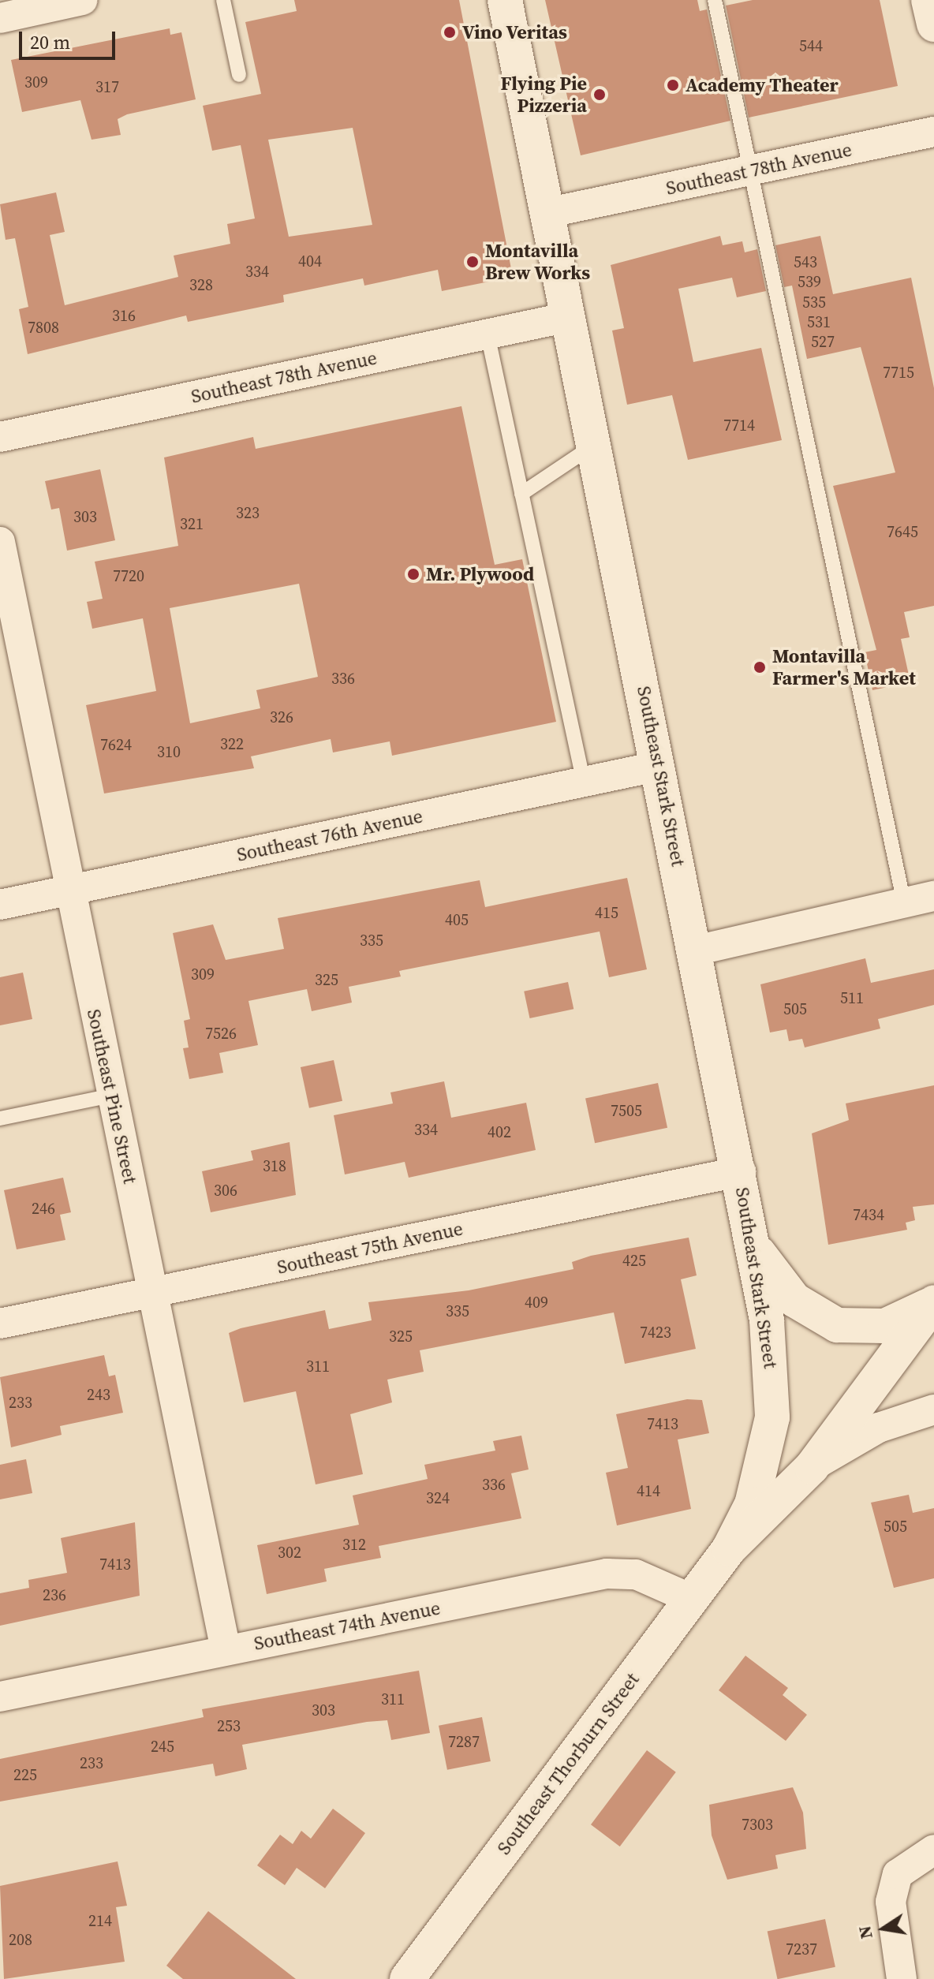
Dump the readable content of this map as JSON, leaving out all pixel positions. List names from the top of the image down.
{
  "streets": {
    "main road": ["Southeast Stark Street", "Southeast Thorburn Street"],
    "street": [
      "Southeast 78th Avenue",
      "Southeast 76th Avenue",
      "Southeast Pine Street",
      "Southeast 75th Avenue",
      "Southeast 74th Avenue"
    ]
  },
  "crossings": [
    ["Southeast 78th Avenue", "Southeast Stark Street"],
    ["Southeast Stark Street", "Southeast 76th Avenue"],
    ["Southeast Stark Street", "Southeast 75th Avenue"],
    ["Southeast Stark Street", "Southeast Thorburn Street"],
    ["Southeast 76th Avenue", "Southeast Pine Street"],
    ["Southeast Pine Street", "Southeast 75th Avenue"],
    ["Southeast Pine Street", "Southeast 74th Avenue"],
    ["Southeast 74th Avenue", "Southeast Thorburn Street"]
  ],
  "places": [
    "Vino Veritas",
    "Academy Theater",
    "Flying Pie Pizzeria",
    "Montavilla Brew Works",
    "Mr. Plywood",
    "Montavilla Farmer's Market"
  ],
  "house_numbers": [
    "544",
    "309",
    "317",
    "404",
    "543",
    "334",
    "539",
    "328",
    "535",
    "316",
    "531",
    "7808",
    "527",
    "7715",
    "7714",
    "323",
    "303",
    "321",
    "7645",
    "7720",
    "336",
    "326",
    "322",
    "7624",
    "310",
    "415",
    "405",
    "335",
    "309",
    "325",
    "511",
    "505",
    "7526",
    "7505",
    "334",
    "402",
    "318",
    "306",
    "246",
    "7434",
    "425",
    "409",
    "335",
    "7423",
    "325",
    "311",
    "243",
    "233",
    "7413",
    "336",
    "414",
    "324",
    "505",
    "312",
    "302",
    "7413",
    "236",
    "311",
    "303",
    "253",
    "7287",
    "245",
    "233",
    "225",
    "7303",
    "214",
    "208",
    "7237"
  ],
  "scale_bar": "20 m",
  "north": "left"
}
